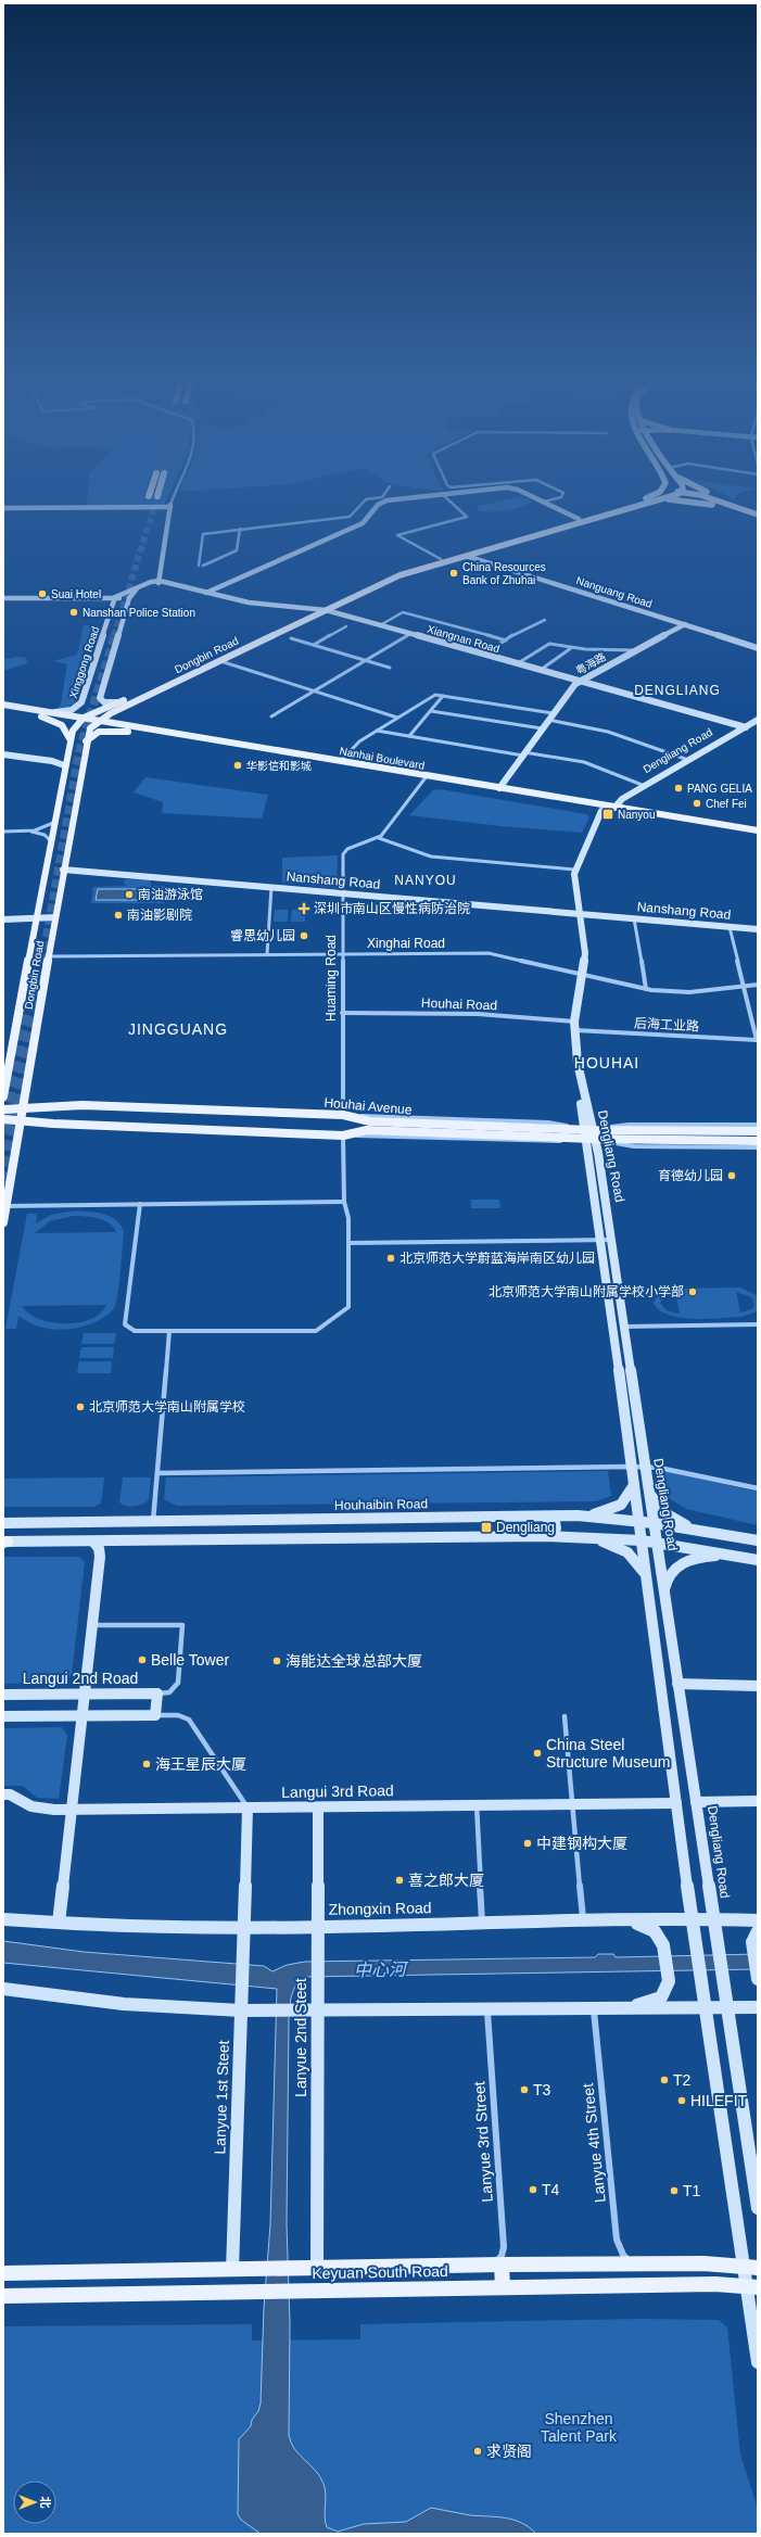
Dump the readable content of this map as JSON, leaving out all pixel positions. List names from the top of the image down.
{
  "streets": {
    "main road": [
      "Dongbin Road",
      "Nanhai Boulevard",
      "Houhai Avenue",
      "Keyuan South Road"
    ],
    "street": [
      "Nanguang Road",
      "Xiangnan Road",
      "Xinggong Road",
      "粤海路",
      "Dengliang Road",
      "Nanshang Road",
      "Xinghai Road",
      "Huaming Road",
      "Houhai Road",
      "后海工业路",
      "Houhaibin Road",
      "Langui 2nd Road",
      "Langui 3rd Road",
      "Zhongxin Road",
      "Lanyue 2nd Steet",
      "Lanyue 1st Steet",
      "Lanyue 3rd Street",
      "Lanyue 4th Street"
    ]
  },
  "crossings": [
    ["Nanguang Road", "Dongbin Road"],
    ["Nanguang Road", "粤海路"],
    ["Xiangnan Road", "Dongbin Road"],
    ["Xiangnan Road", "粤海路"],
    ["Xiangnan Road", "Dengliang Road"],
    ["Dongbin Road", "Xinggong Road"],
    ["Dongbin Road", "Nanhai Boulevard"],
    ["Dongbin Road", "Nanshang Road"],
    ["Dongbin Road", "Xinghai Road"],
    ["Dongbin Road", "Houhai Avenue"],
    ["Xinggong Road", "Nanhai Boulevard"],
    ["粤海路", "Nanhai Boulevard"],
    ["Dengliang Road", "Nanhai Boulevard"],
    ["Dengliang Road", "Houhai Avenue"],
    ["Dengliang Road", "Houhaibin Road"],
    ["Dengliang Road", "Zhongxin Road"],
    ["Nanshang Road", "Huaming Road"],
    ["Xinghai Road", "Huaming Road"],
    ["Xinghai Road", "后海工业路"],
    ["Huaming Road", "Houhai Road"],
    ["Huaming Road", "Houhai Avenue"],
    ["Langui 3rd Road", "Lanyue 2nd Steet"],
    ["Langui 3rd Road", "Lanyue 1st Steet"],
    ["Zhongxin Road", "Lanyue 2nd Steet"],
    ["Zhongxin Road", "Lanyue 1st Steet"],
    ["Lanyue 2nd Steet", "Keyuan South Road"],
    ["Lanyue 1st Steet", "Keyuan South Road"],
    ["Lanyue 3rd Street", "Keyuan South Road"],
    ["Lanyue 4th Street", "Keyuan South Road"]
  ],
  "districts": [
    "DENGLIANG",
    "NANYOU",
    "JINGGUANG",
    "HOUHAI"
  ],
  "water": ["中心河"],
  "parks": ["Shenzhen Talent Park"],
  "places": {
    "other": [
      "China Resources Bank of Zhuhai",
      "Suai Hotel",
      "Nanshan Police Station",
      "华影信和影城",
      "PANG GELIA",
      "Chef Fei",
      "南油游泳馆",
      "南油影剧院",
      "睿思幼儿园",
      "育德幼儿园",
      "北京师范大学蔚蓝海岸南区幼儿园",
      "北京师范大学南山附属学校小学部",
      "北京师范大学南山附属学校",
      "Belle Tower",
      "海能达全球总部大厦",
      "China Steel Structure Museum",
      "海王星辰大厦",
      "中建钢构大厦",
      "喜之郎大厦",
      "T2",
      "T3",
      "HILEFIT",
      "T4",
      "T1",
      "求贤阁"
    ],
    "transit": ["Nanyou", "Dengliang"],
    "health": ["深圳市南山区慢性病防治院"]
  },
  "north": "right"
}
